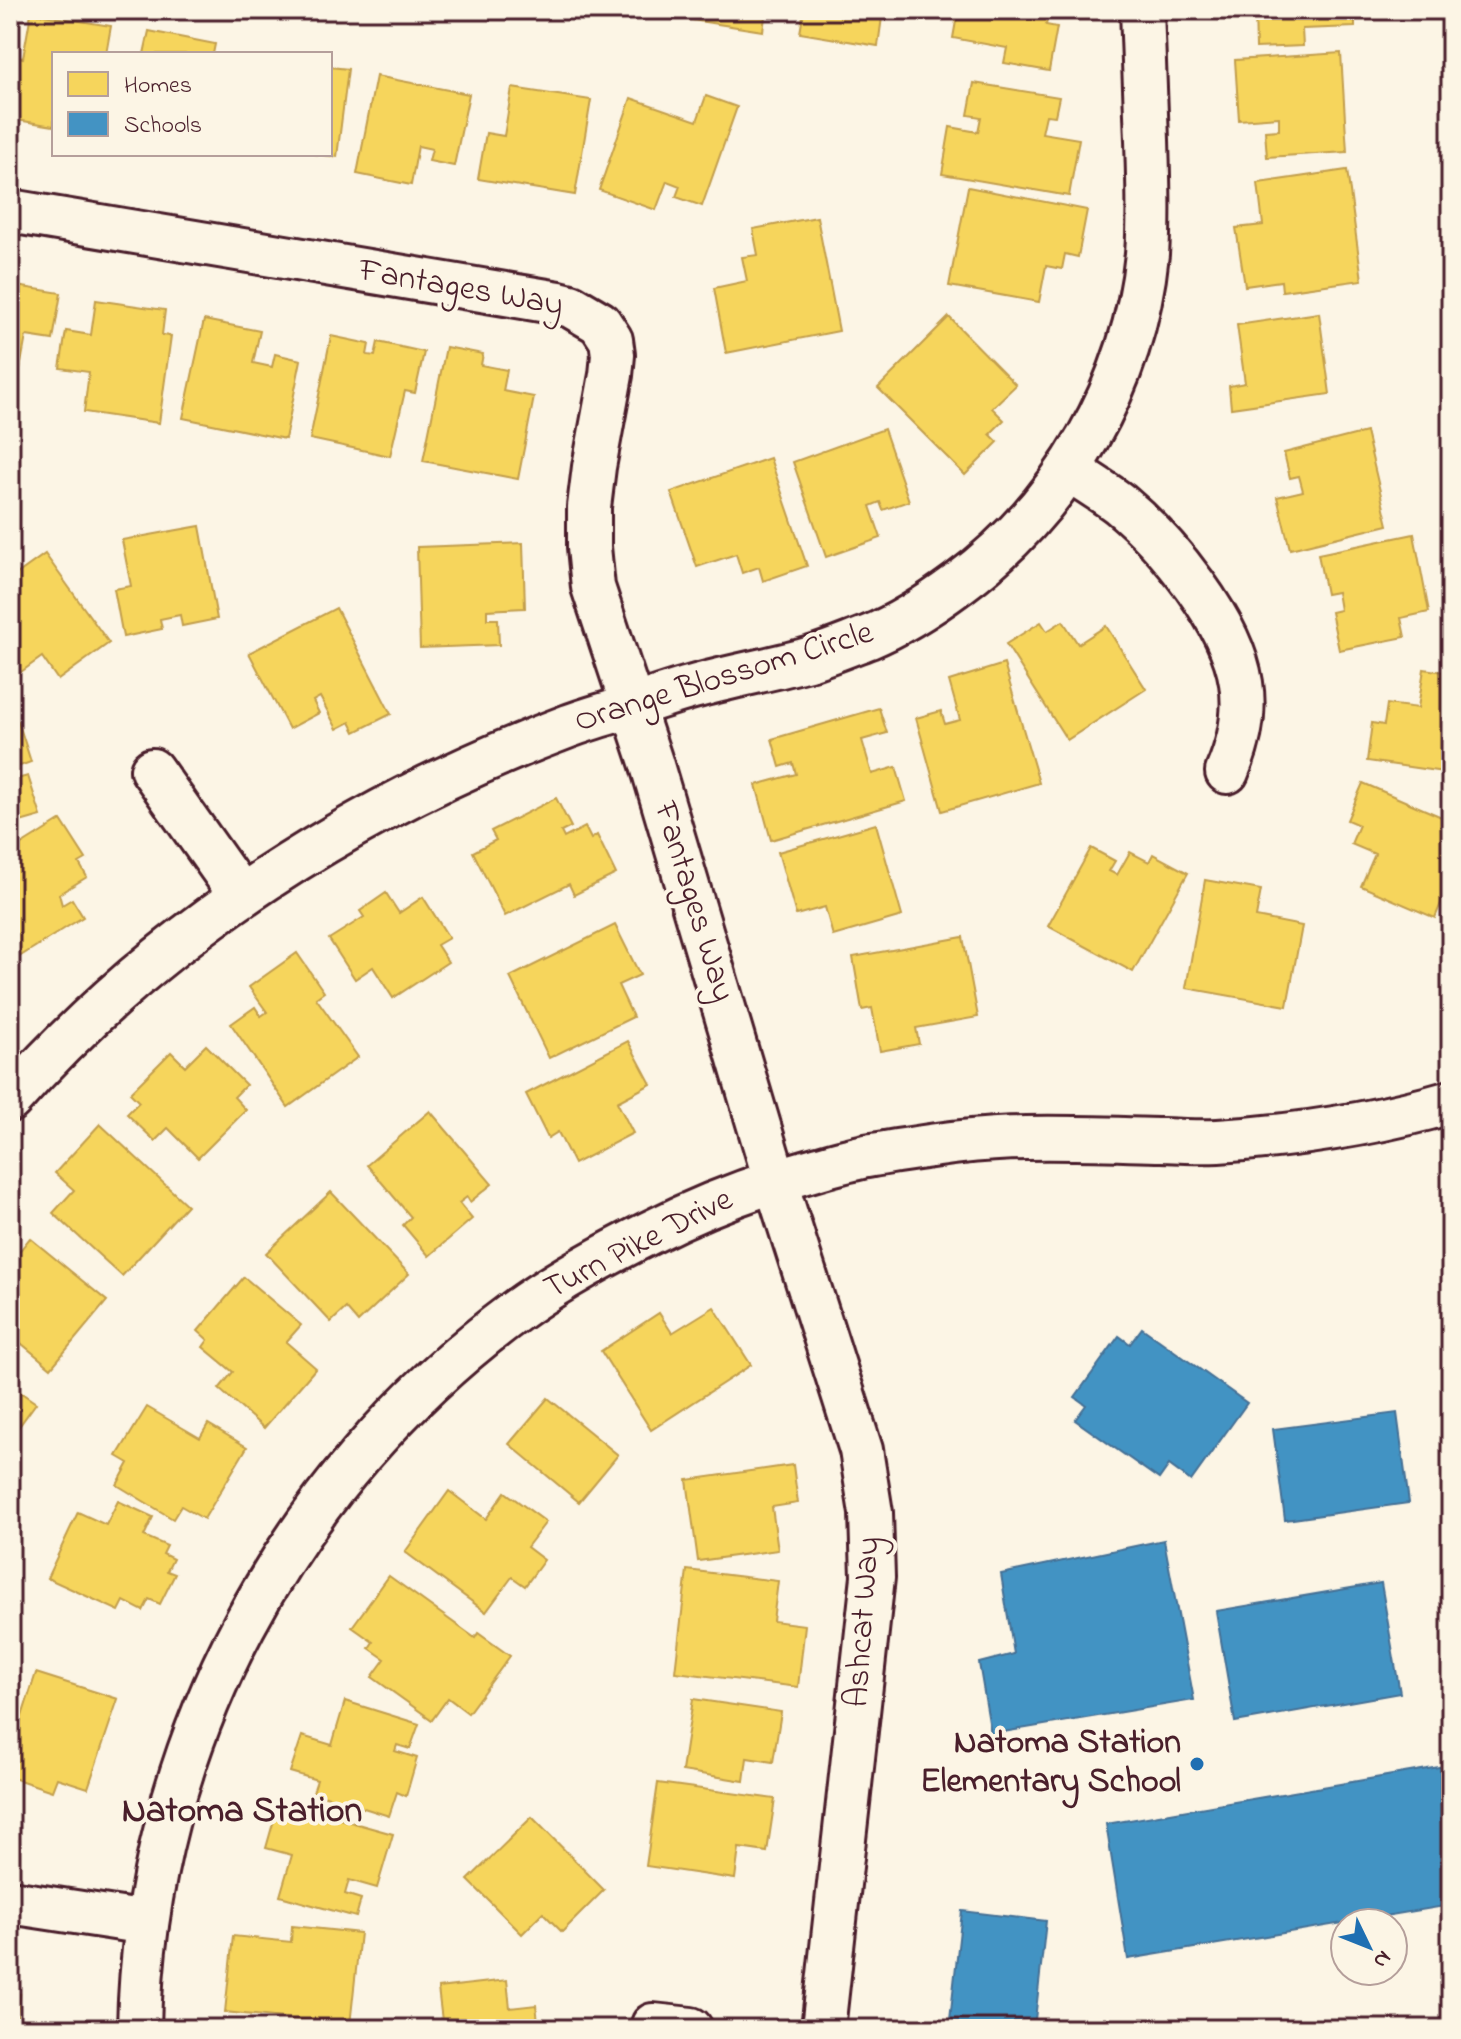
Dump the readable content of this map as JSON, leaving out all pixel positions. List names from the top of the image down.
{
  "streets": {
    "street": [
      "Fantages Way",
      "Orange Blossom Circle",
      "Turn Pike Drive",
      "Ashcat Way"
    ]
  },
  "crossings": [
    ["Fantages Way", "Orange Blossom Circle"],
    ["Fantages Way", "Turn Pike Drive"],
    ["Fantages Way", "Ashcat Way"],
    ["Turn Pike Drive", "Ashcat Way"]
  ],
  "districts": ["Natoma Station"],
  "places": ["Natoma Station Elementary School"],
  "legend": ["Homes", "Schools"],
  "north": "bottom right"
}
